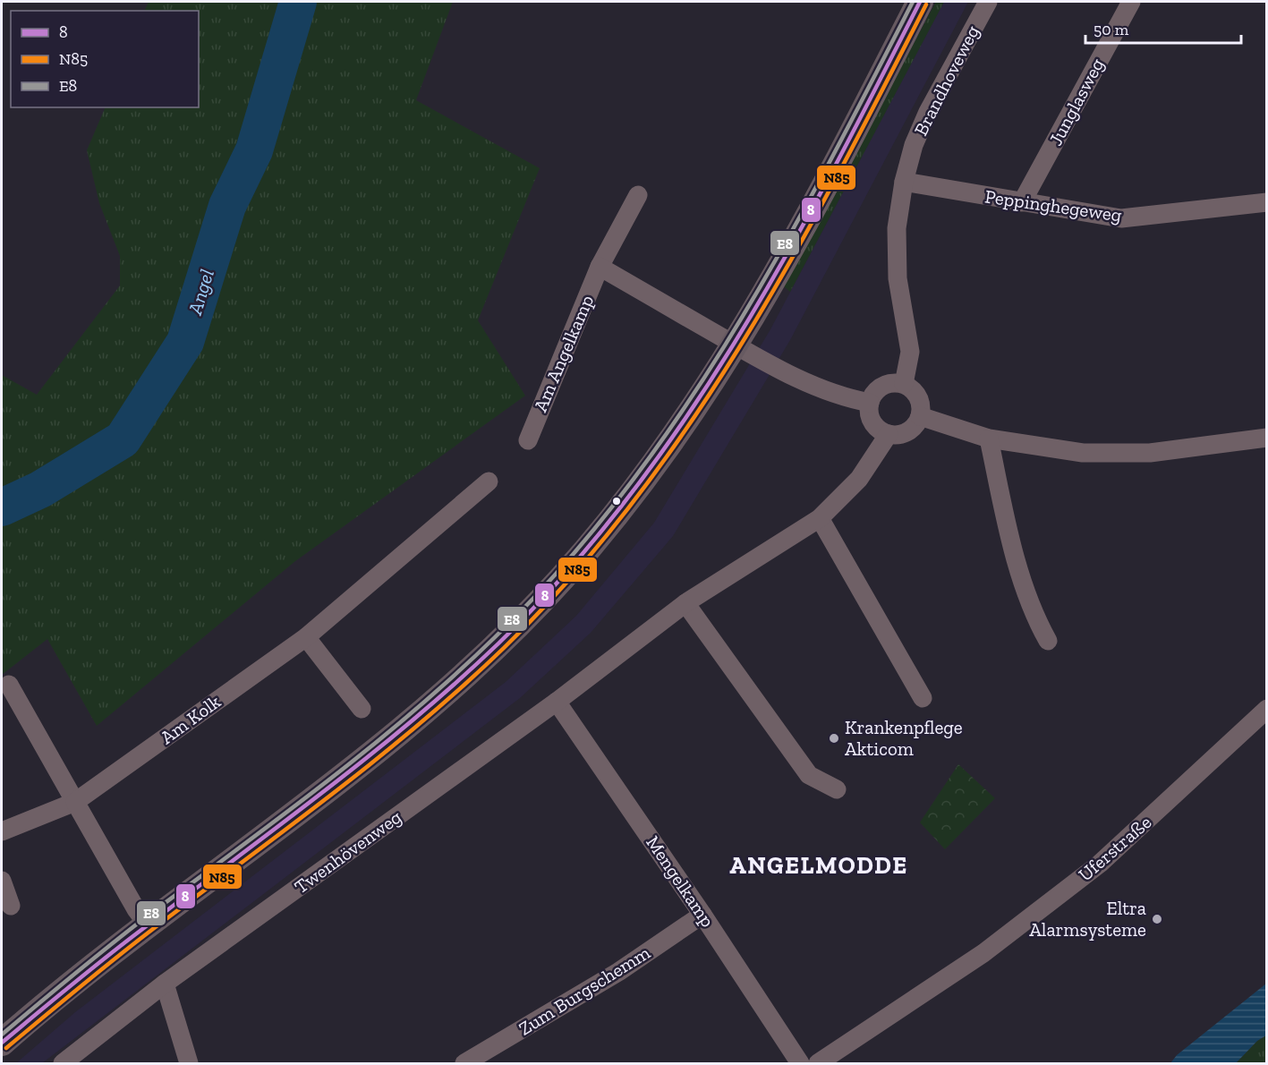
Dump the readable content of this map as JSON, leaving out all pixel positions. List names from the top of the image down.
{
  "streets": {
    "street": [
      "Brandhoveweg",
      "Junglasweg",
      "Peppinghegeweg",
      "Am Angelkamp",
      "Am Kolk",
      "Uferstraße",
      "Twenhövenweg",
      "Mengelkamp",
      "Zum Burgschemm"
    ]
  },
  "crossings": [
    ["Brandhoveweg", "Peppinghegeweg"],
    ["Brandhoveweg", "Twenhövenweg"],
    ["Junglasweg", "Peppinghegeweg"],
    ["Twenhövenweg", "Mengelkamp"],
    ["Mengelkamp", "Zum Burgschemm"]
  ],
  "districts": ["ANGELMODDE"],
  "water": ["Angel"],
  "places": ["Krankenpflege Akticom", "Eltra Alarmsysteme"],
  "lines": ["transit line 8", "transit line E8", "transit line N85"],
  "legend": ["8", "N85", "E8"],
  "scale_bar": "50 m"
}
